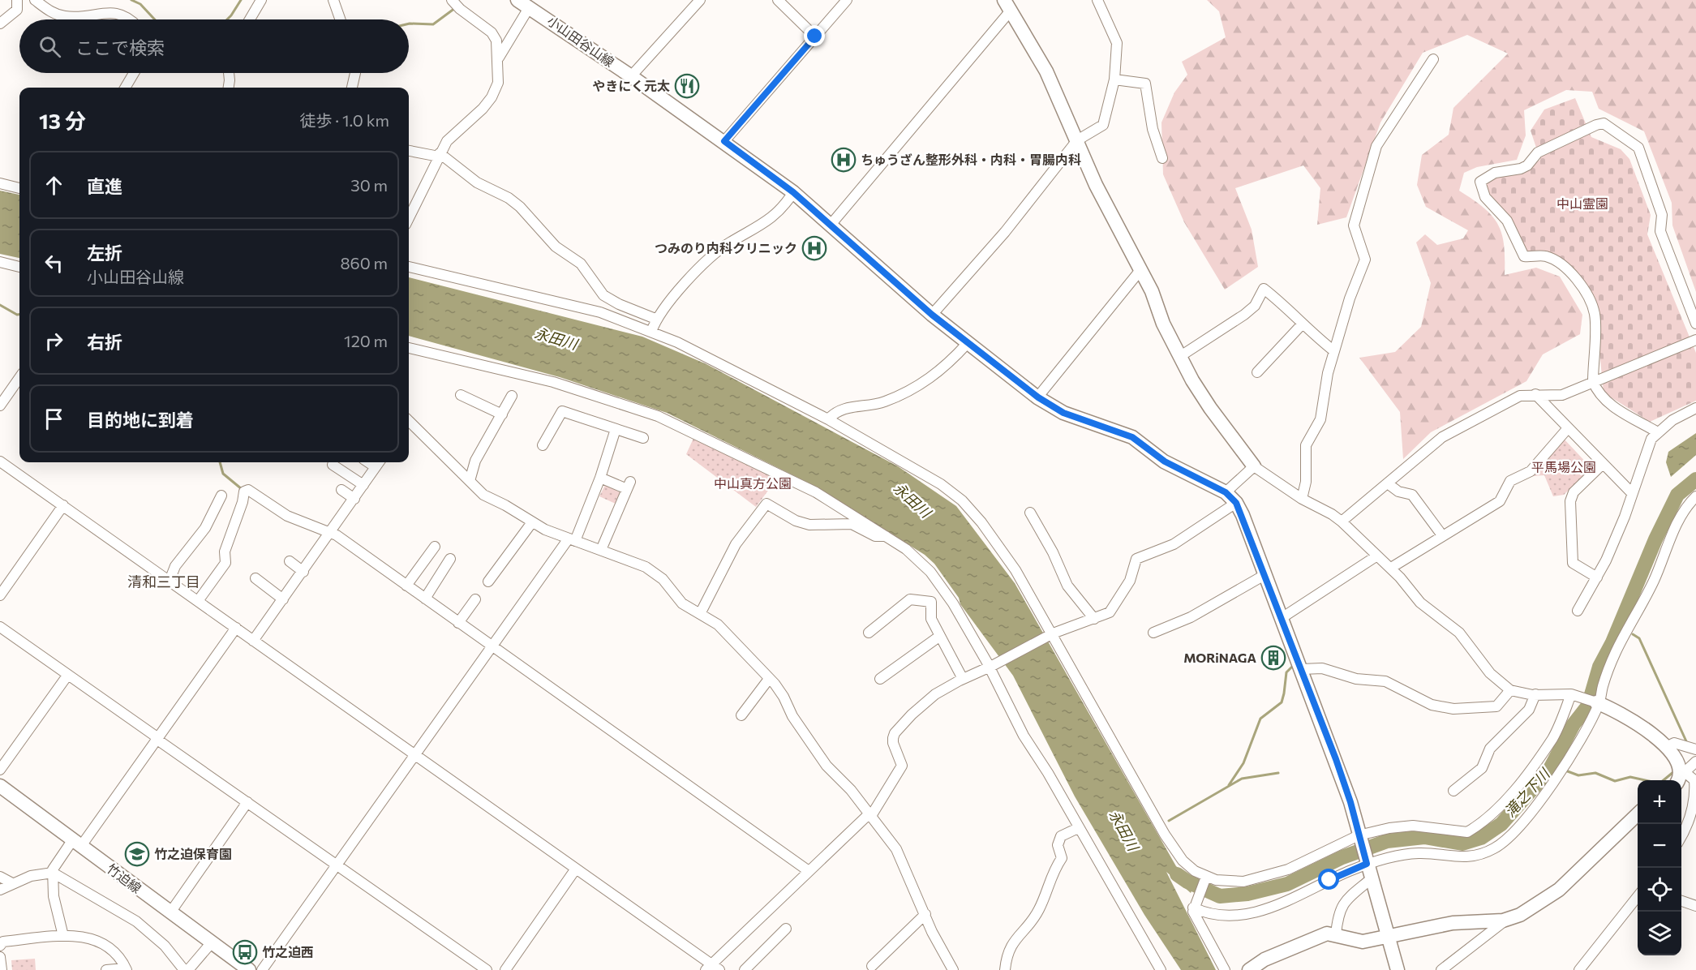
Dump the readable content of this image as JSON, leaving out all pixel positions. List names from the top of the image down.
{
  "streets": {
    "street": ["小山田谷山線", "竹迫線"]
  },
  "districts": ["清和三丁目"],
  "water": ["永田川", "滝之下川"],
  "parks": ["中山霊園", "平馬場公園", "中山真方公園"],
  "places": {
    "restaurant": ["やきにく元太"],
    "hospital": ["ちゅうざん整形外科・内科・胃腸内科", "つみのり内科クリニック"],
    "building": ["MORiNAGA"],
    "school or university": ["竹之迫保育園"],
    "bus stop": ["竹之迫西"]
  },
  "page": {
    "search": "ここで検索",
    "heading": ["13 分", "徒歩 · 1.0 km"],
    "list": [
      ["直進", "30 m"],
      ["左折", "小山田谷山線", "860 m"],
      ["右折", "120 m"],
      "目的地に到着"
    ],
    "map_buttons": ["+", "−"]
  }
}
